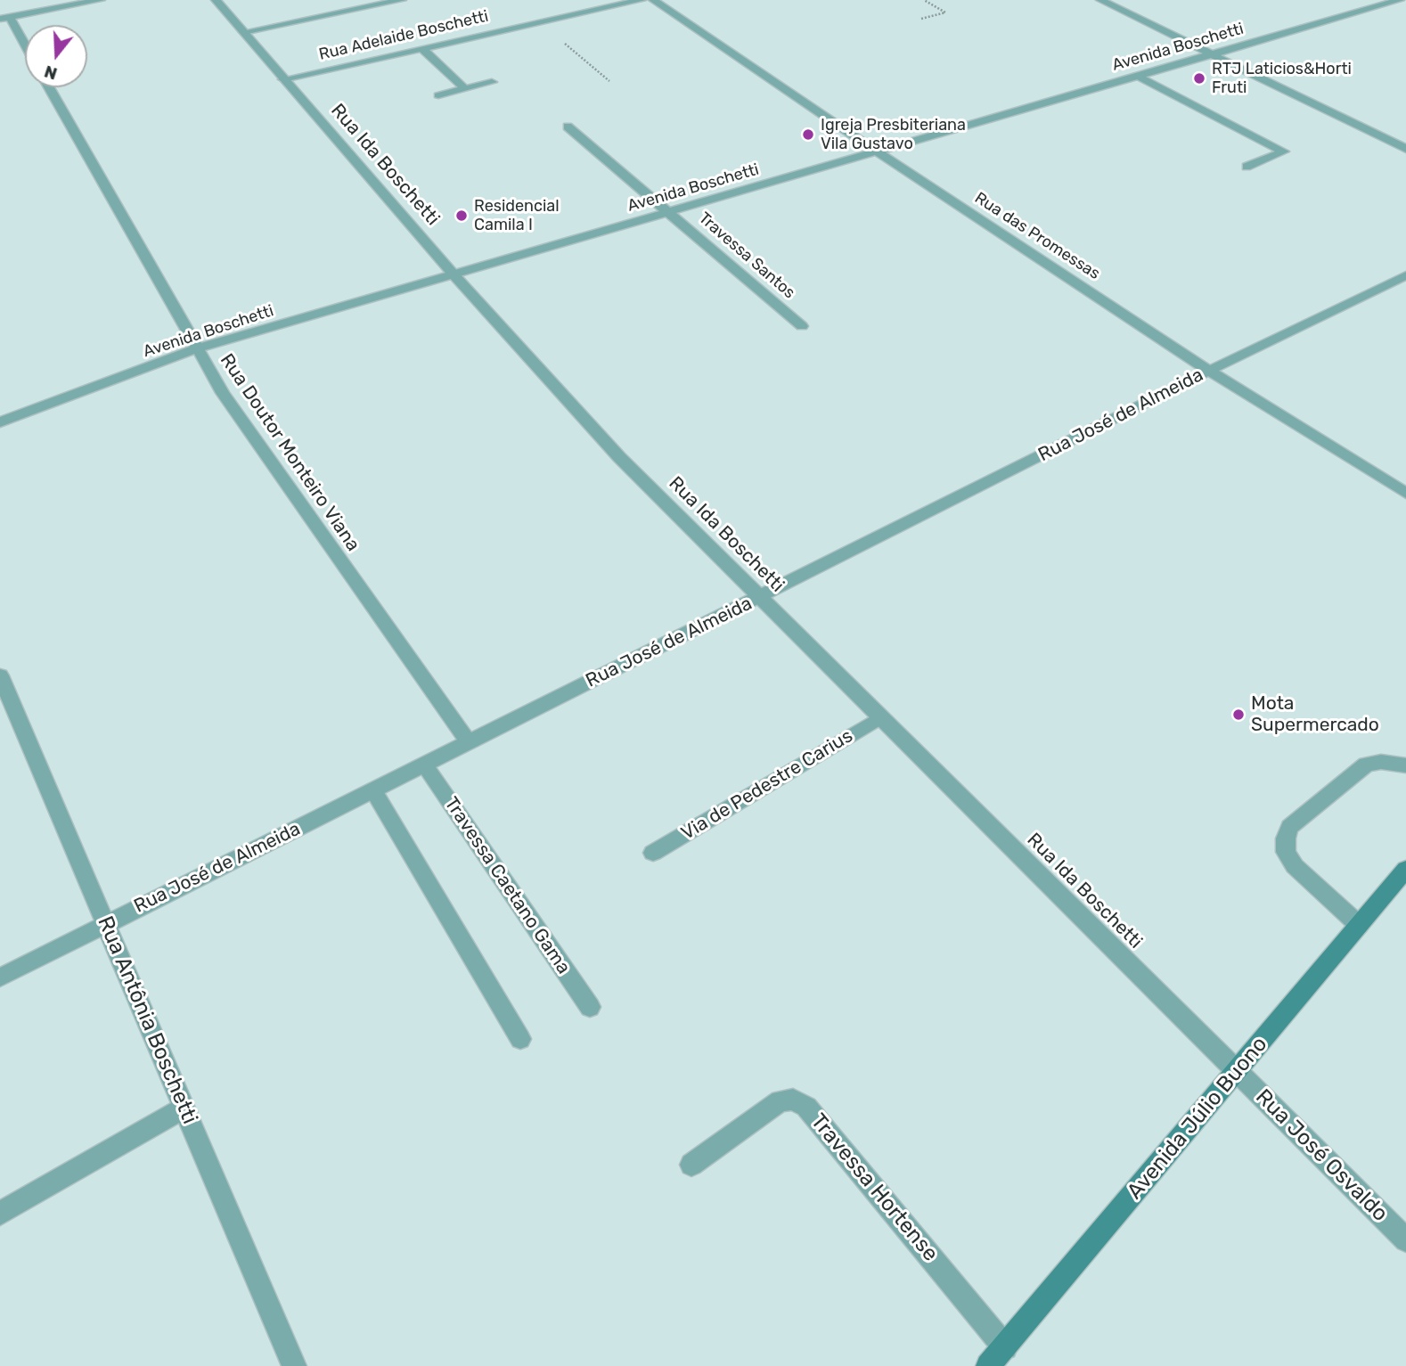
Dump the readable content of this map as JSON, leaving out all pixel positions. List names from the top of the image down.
{
  "streets": {
    "main road": ["Avenida Júlio Buono"],
    "street": [
      "Rua Adelaide Boschetti",
      "Avenida Boschetti",
      "Rua Ida Boschetti",
      "Rua das Promessas",
      "Travessa Santos",
      "Rua José de Almeida",
      "Rua Doutor Monteiro Viana",
      "Via de Pedestre Carius",
      "Travessa Caetano Gama",
      "Rua Antônia Boschetti",
      "Rua José Osvaldo",
      "Travessa Hortense"
    ]
  },
  "crossings": [
    ["Rua Adelaide Boschetti", "Rua Ida Boschetti"],
    ["Avenida Boschetti", "Rua Ida Boschetti"],
    ["Avenida Boschetti", "Rua das Promessas"],
    ["Avenida Boschetti", "Travessa Santos"],
    ["Avenida Boschetti", "Rua Doutor Monteiro Viana"],
    ["Rua Ida Boschetti", "Rua José de Almeida"],
    ["Rua Ida Boschetti", "Via de Pedestre Carius"],
    ["Rua Ida Boschetti", "Avenida Júlio Buono"],
    ["Rua Ida Boschetti", "Rua José Osvaldo"],
    ["Rua das Promessas", "Rua José de Almeida"],
    ["Rua José de Almeida", "Rua Doutor Monteiro Viana"],
    ["Rua José de Almeida", "Travessa Caetano Gama"],
    ["Rua José de Almeida", "Rua Antônia Boschetti"],
    ["Avenida Júlio Buono", "Rua José Osvaldo"],
    ["Avenida Júlio Buono", "Travessa Hortense"]
  ],
  "places": [
    "RTJ Laticios&Horti Fruti",
    "Igreja Presbiteriana Vila Gustavo",
    "Residencial Camila I",
    "Mota Supermercado"
  ],
  "north": "bottom"
}
